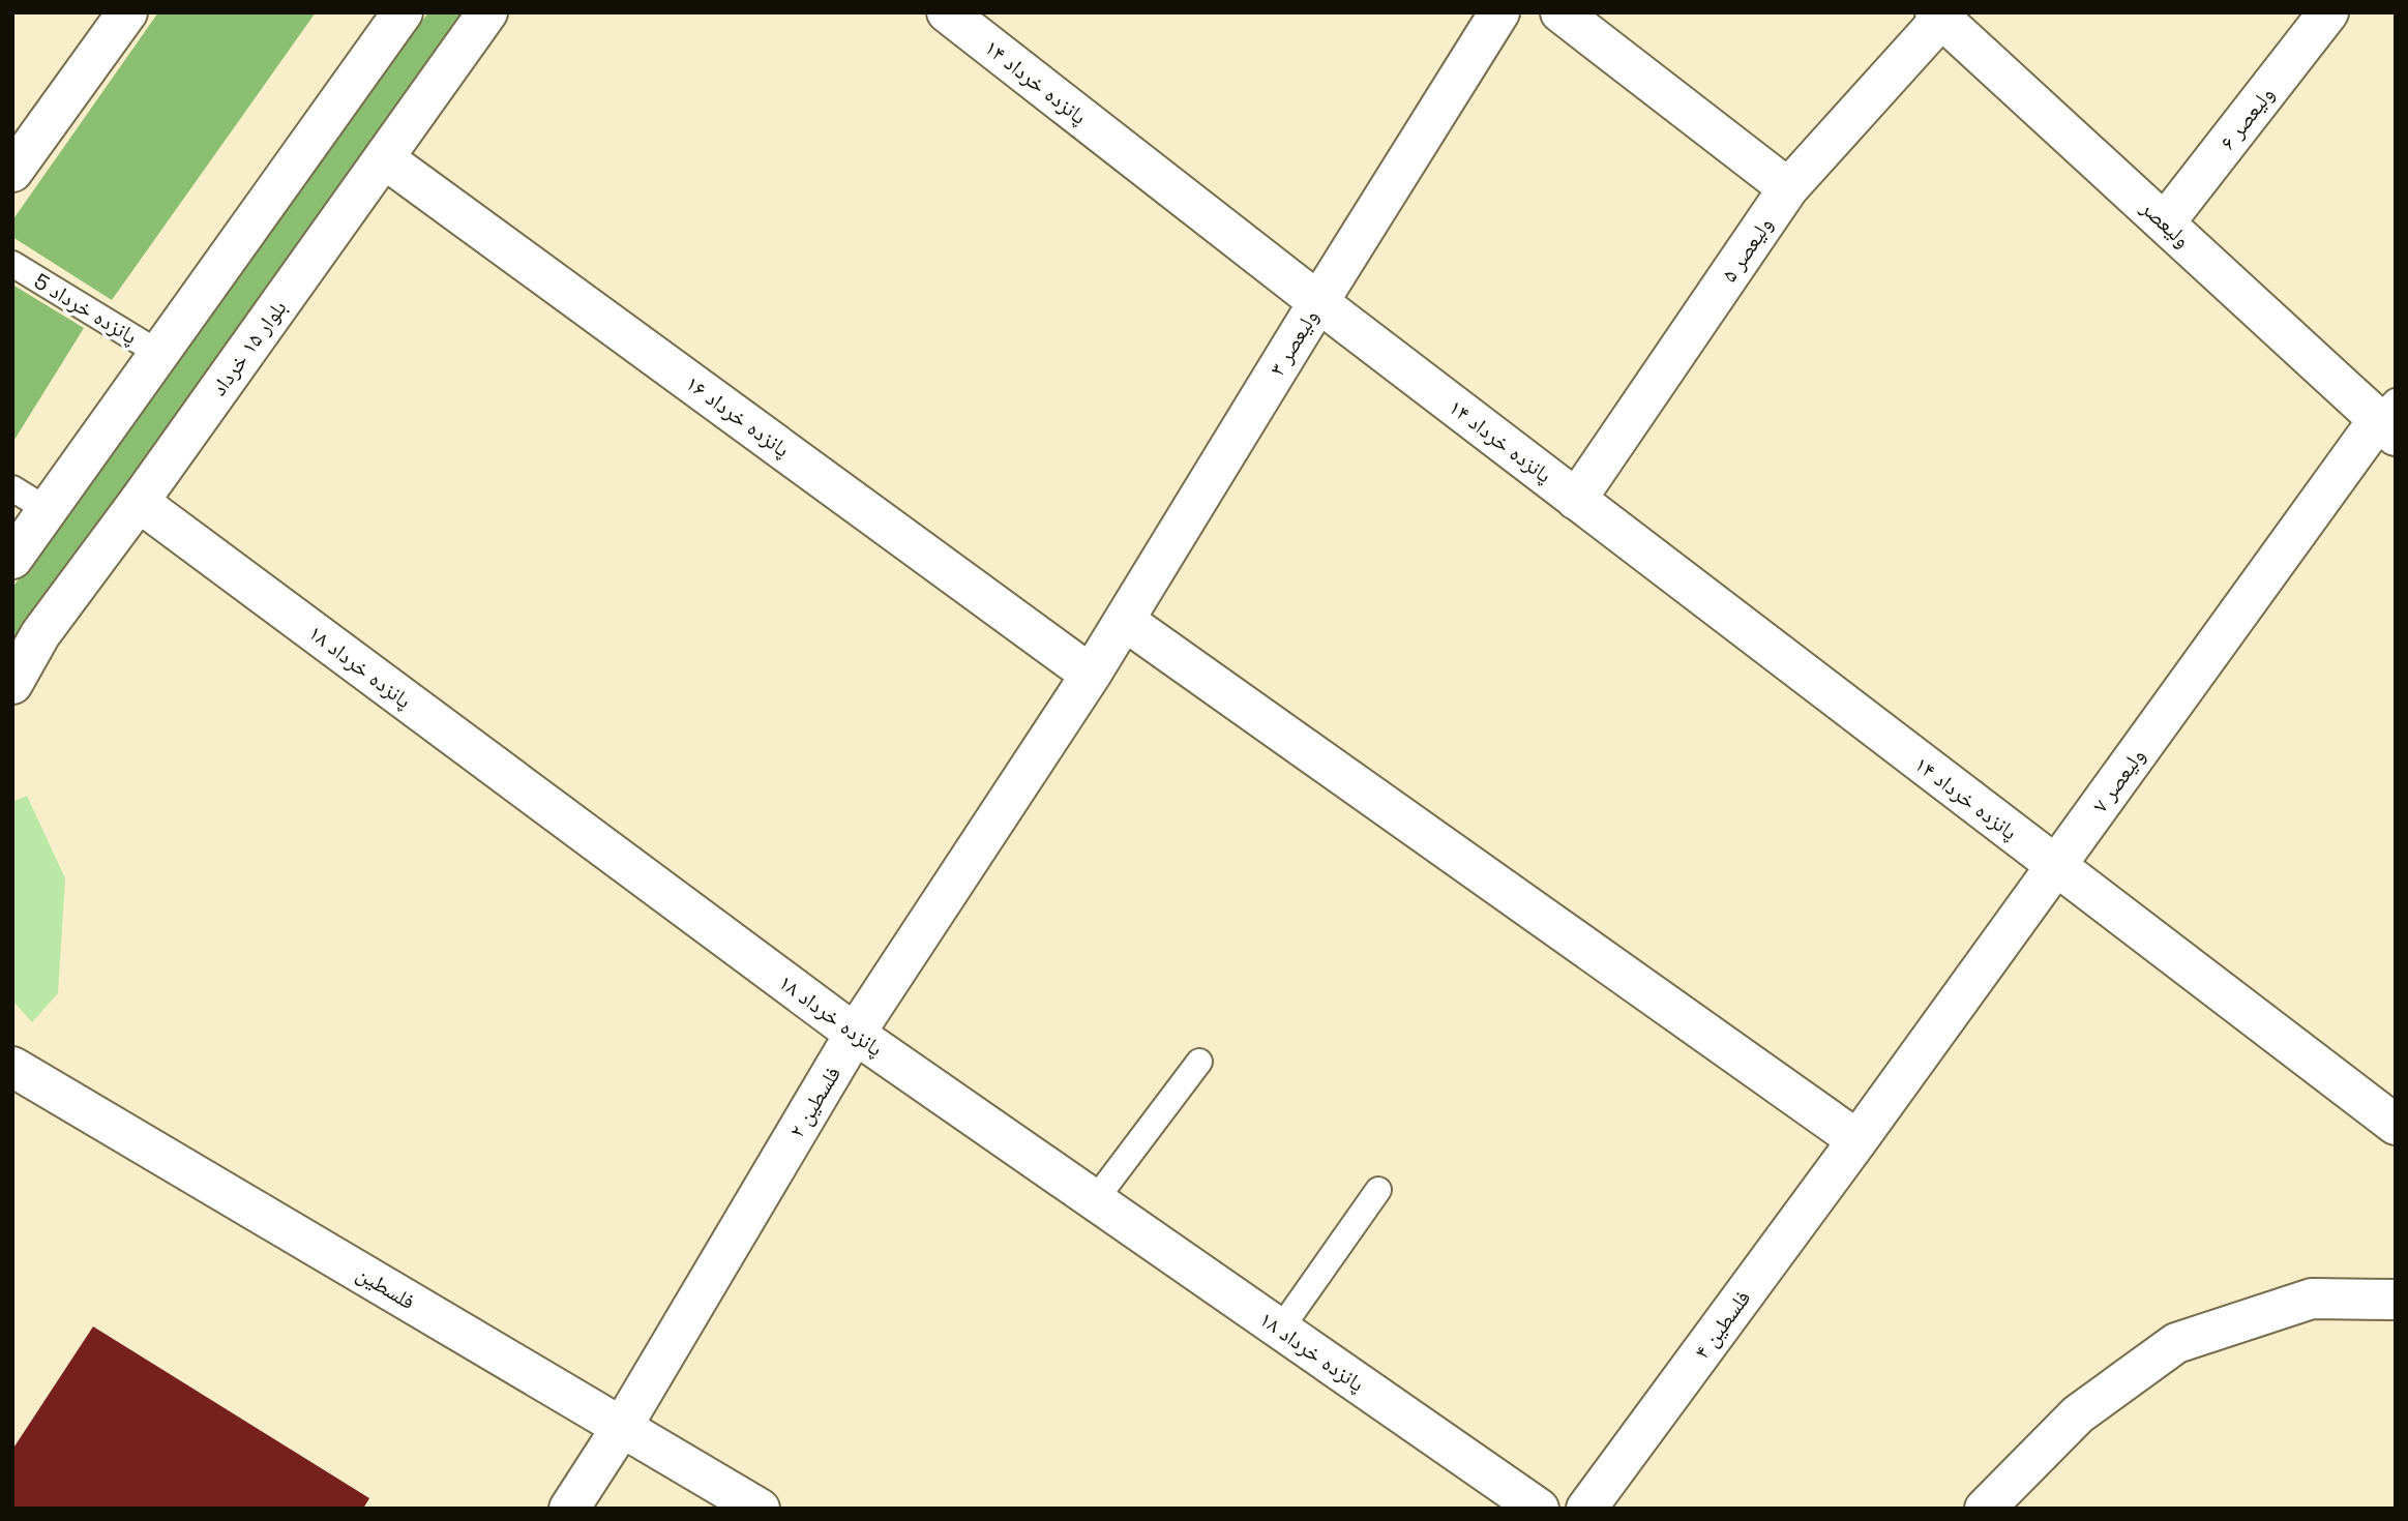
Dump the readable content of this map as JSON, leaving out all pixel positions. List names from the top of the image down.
{
  "streets": {
    "street": [
      "پانزده خرداد ۱۴",
      "ولیعصر ۶",
      "ولیعصر",
      "ولیعصر ۵",
      "ولیعصر ۳",
      "بلوار ۱۵ خرداد",
      "پانزده خرداد ۱۶",
      "پانزده خرداد ۱۸",
      "ولیعصر ۷",
      "فلسطین ۲",
      "فلسطین",
      "فلسطین ۴"
    ],
    "lane": ["پانزده خرداد 5"]
  },
  "crossings": [
    ["پانزده خرداد ۱۴", "ولیعصر ۵"],
    ["پانزده خرداد ۱۴", "ولیعصر ۳"],
    ["پانزده خرداد ۱۴", "ولیعصر ۷"],
    ["ولیعصر ۶", "ولیعصر"],
    ["ولیعصر", "ولیعصر ۵"],
    ["ولیعصر", "ولیعصر ۷"],
    ["ولیعصر ۳", "پانزده خرداد ۱۶"],
    ["ولیعصر ۳", "فلسطین ۲"],
    ["بلوار ۱۵ خرداد", "پانزده خرداد ۱۶"],
    ["بلوار ۱۵ خرداد", "پانزده خرداد ۱۸"],
    ["پانزده خرداد ۱۶", "فلسطین ۲"],
    ["پانزده خرداد ۱۸", "فلسطین ۲"],
    ["ولیعصر ۷", "فلسطین ۴"],
    ["فلسطین ۲", "فلسطین"]
  ]
}
